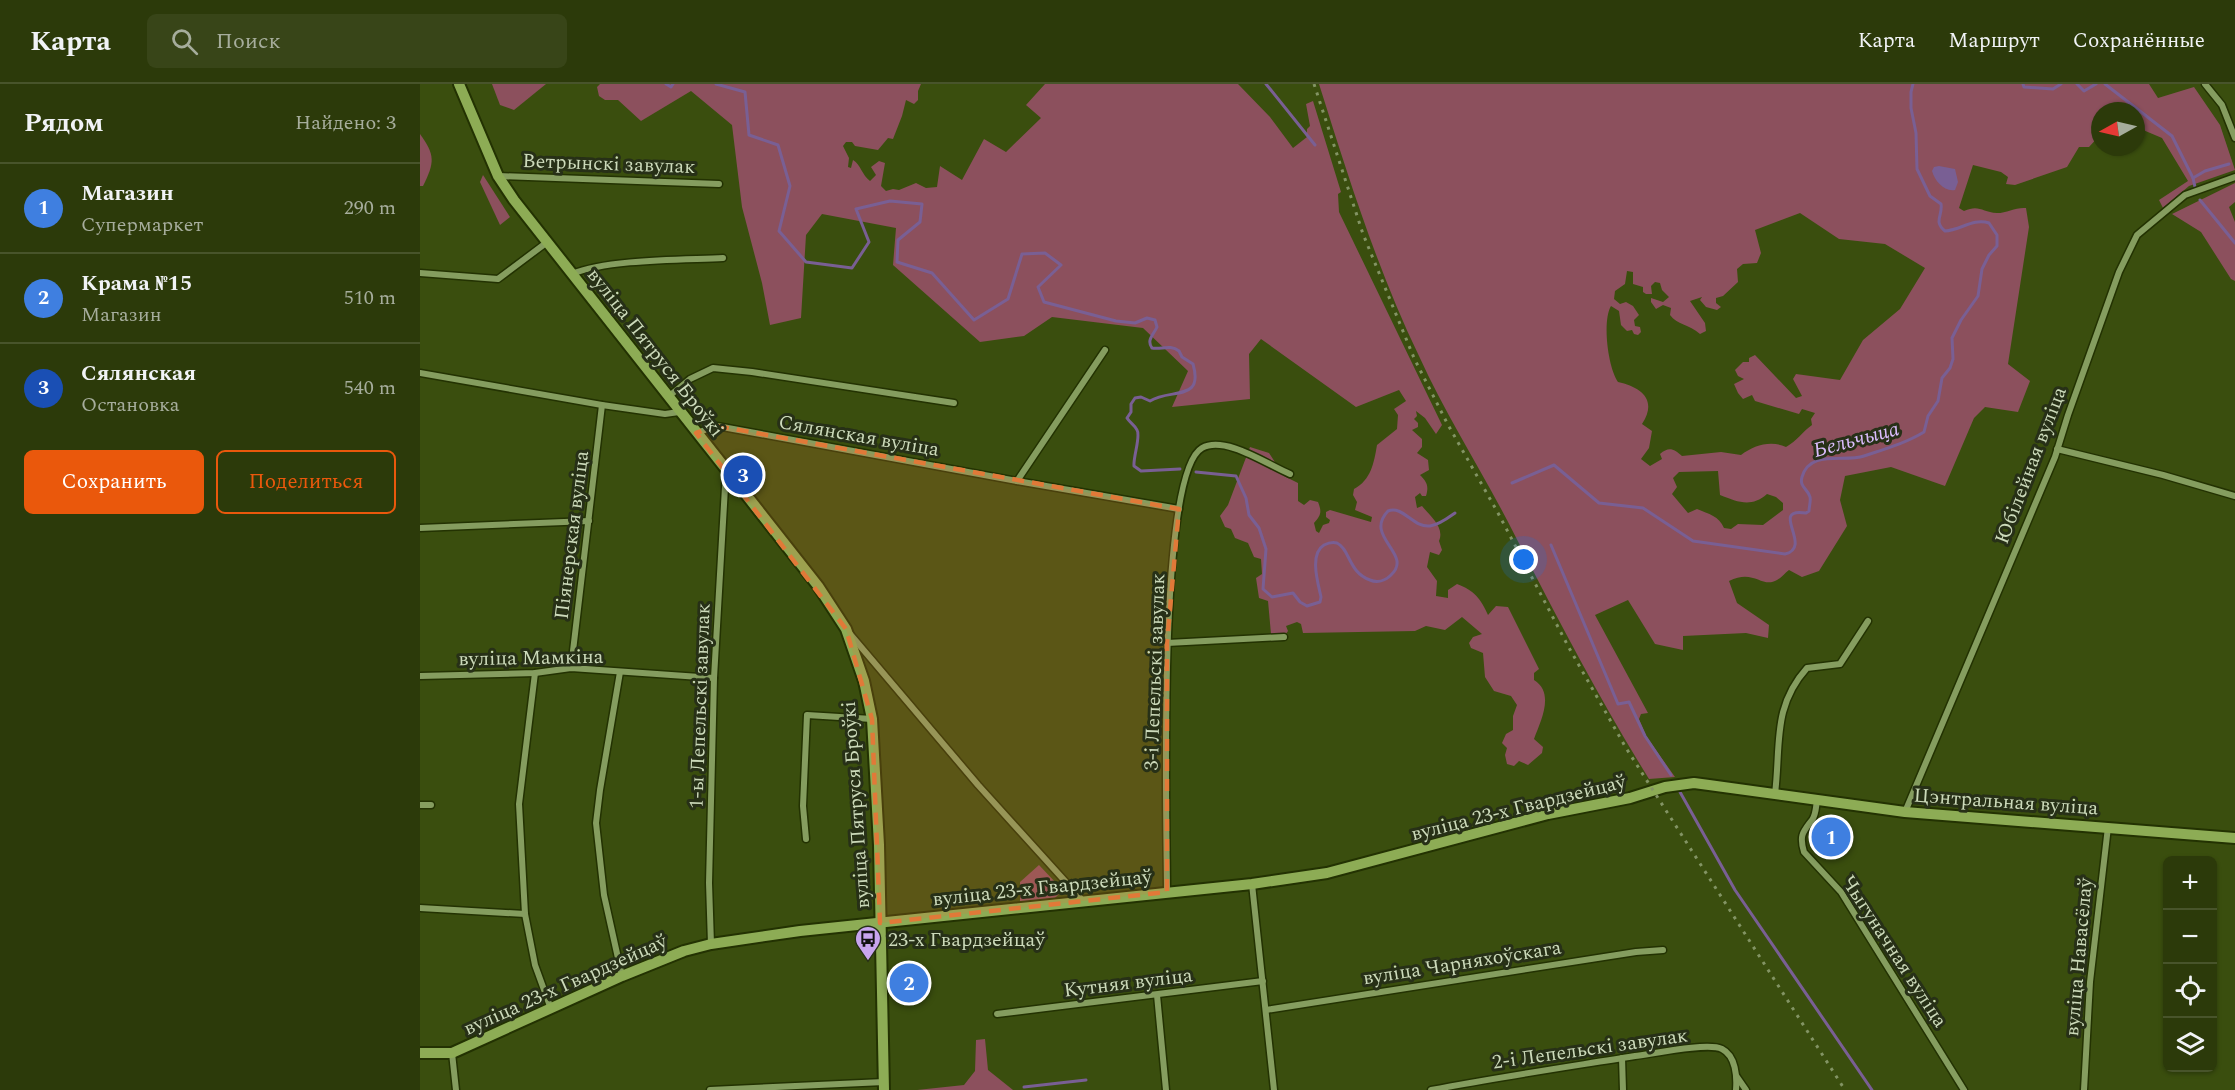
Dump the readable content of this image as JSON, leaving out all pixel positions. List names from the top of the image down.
{
  "streets": {
    "street": [
      "Ветрынскі завулак",
      "вуліца Пятруся Броўкі",
      "Сялянская вуліца",
      "Юбілейная вуліца",
      "Піянерская вуліца",
      "вуліца Мамкіна",
      "3-і Лепельскі завулак",
      "1-ы Лепельскі завулак",
      "Цэнтральная вуліца",
      "вуліца 23-х Гвардзейцаў",
      "Чыгуначная вуліца",
      "вуліца Навасёлаў",
      "вуліца Чарняхоўскага",
      "Кутняя вуліца",
      "2-і Лепельскі завулак"
    ]
  },
  "crossings": [
    ["Ветрынскі завулак", "вуліца Пятруся Броўкі"],
    ["вуліца Пятруся Броўкі", "Сялянская вуліца"],
    ["вуліца Пятруся Броўкі", "1-ы Лепельскі завулак"],
    ["вуліца Пятруся Броўкі", "вуліца 23-х Гвардзейцаў"],
    ["Сялянская вуліца", "3-і Лепельскі завулак"],
    ["Юбілейная вуліца", "Цэнтральная вуліца"],
    ["Піянерская вуліца", "вуліца Мамкіна"],
    ["вуліца Мамкіна", "1-ы Лепельскі завулак"],
    ["3-і Лепельскі завулак", "вуліца 23-х Гвардзейцаў"],
    ["1-ы Лепельскі завулак", "вуліца 23-х Гвардзейцаў"],
    ["Цэнтральная вуліца", "вуліца 23-х Гвардзейцаў"],
    ["Цэнтральная вуліца", "Чыгуначная вуліца"],
    ["Цэнтральная вуліца", "вуліца Навасёлаў"]
  ],
  "water": ["Бельчыца"],
  "places": {
    "bus stop": ["23-х Гвардзейцаў"]
  },
  "north": "left",
  "page": {
    "header": "Карта",
    "search": "Поиск",
    "nav": ["Карта", "Маршрут", "Сохранённые"],
    "heading": ["Рядом", "Найдено: 3"],
    "list": [
      {
        "mark": "1",
        "name": "Магазин",
        "note": "Супермаркет",
        "value": "290 m"
      },
      {
        "mark": "2",
        "name": "Крама №15",
        "note": "Магазин",
        "value": "510 m"
      },
      {
        "mark": "3",
        "name": "Сялянская",
        "note": "Остановка",
        "value": "540 m"
      }
    ],
    "buttons": ["Сохранить", "Поделиться"],
    "pins": ["3", "1", "2"],
    "map_buttons": ["+", "−"]
  }
}
